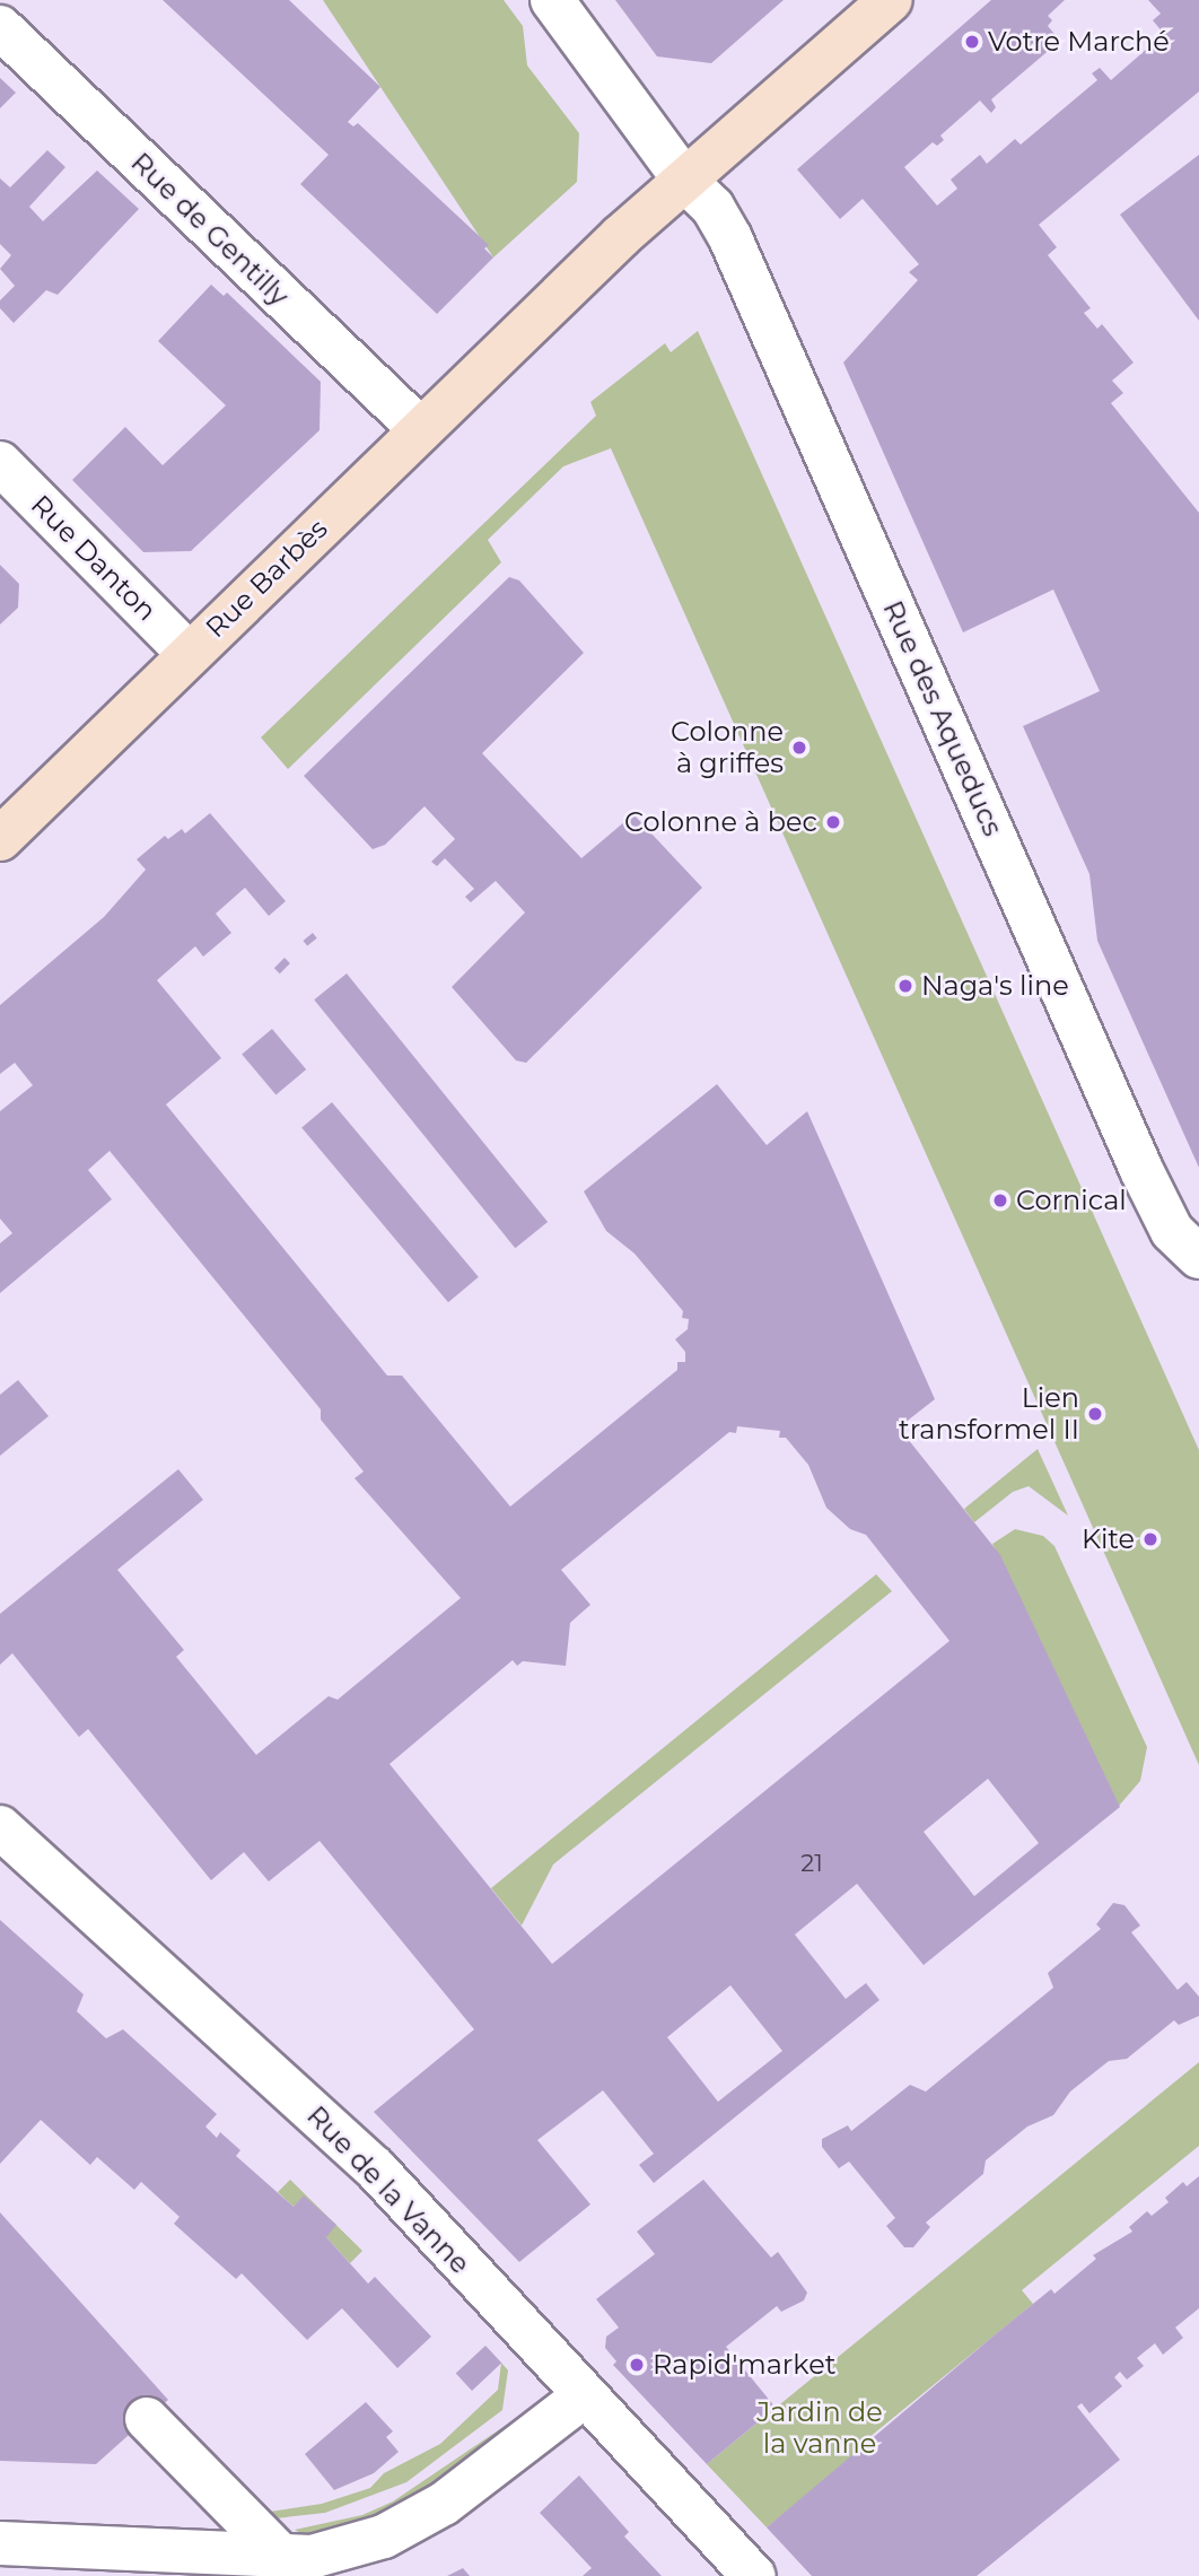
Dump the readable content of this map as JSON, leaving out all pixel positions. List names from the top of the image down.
{
  "streets": {
    "main road": ["Rue Barbès"],
    "street": [
      "Rue de Gentilly",
      "Rue Danton",
      "Rue des Aqueducs",
      "Rue de la Vanne"
    ]
  },
  "crossings": [
    ["Rue de Gentilly", "Rue Barbès"],
    ["Rue Danton", "Rue Barbès"],
    ["Rue Barbès", "Rue des Aqueducs"]
  ],
  "parks": ["Jardin de la vanne"],
  "places": [
    "Votre Marché",
    "Colonne à griffes",
    "Colonne à bec",
    "Naga's line",
    "Cornical",
    "Lien transformel II",
    "Kite",
    "Rapid'market"
  ],
  "house_numbers": ["21"]
}
